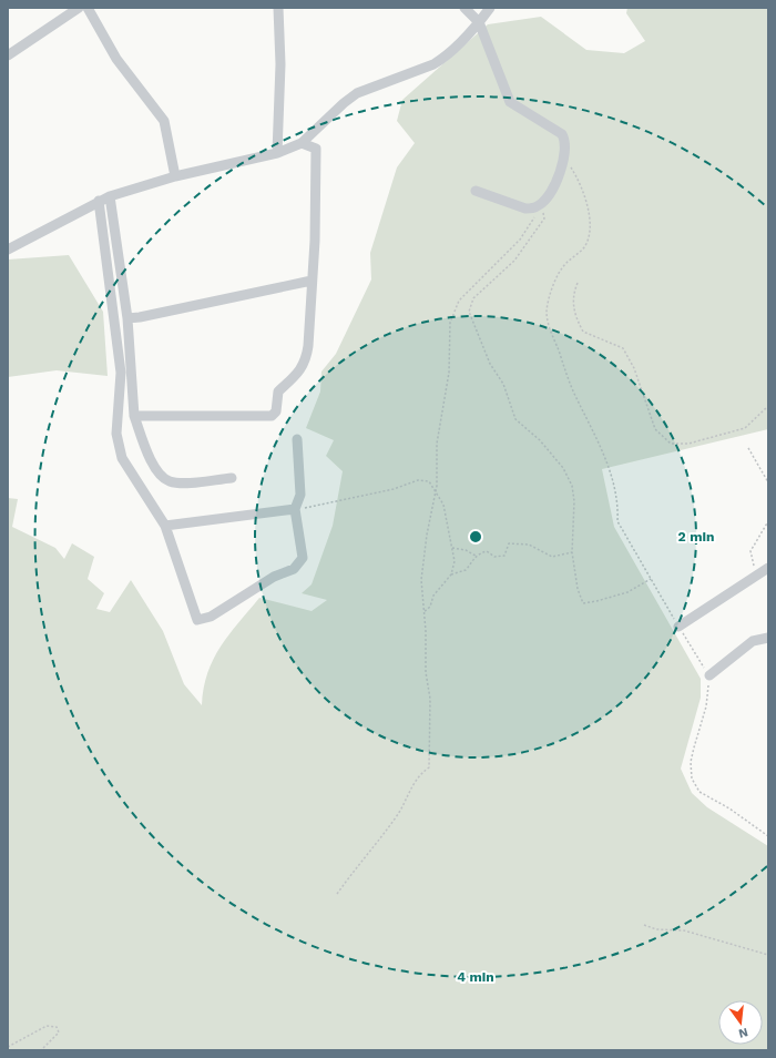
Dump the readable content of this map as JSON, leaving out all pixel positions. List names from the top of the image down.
{
  "north": "bottom",
  "rings": ["2 min", "4 min"]
}
